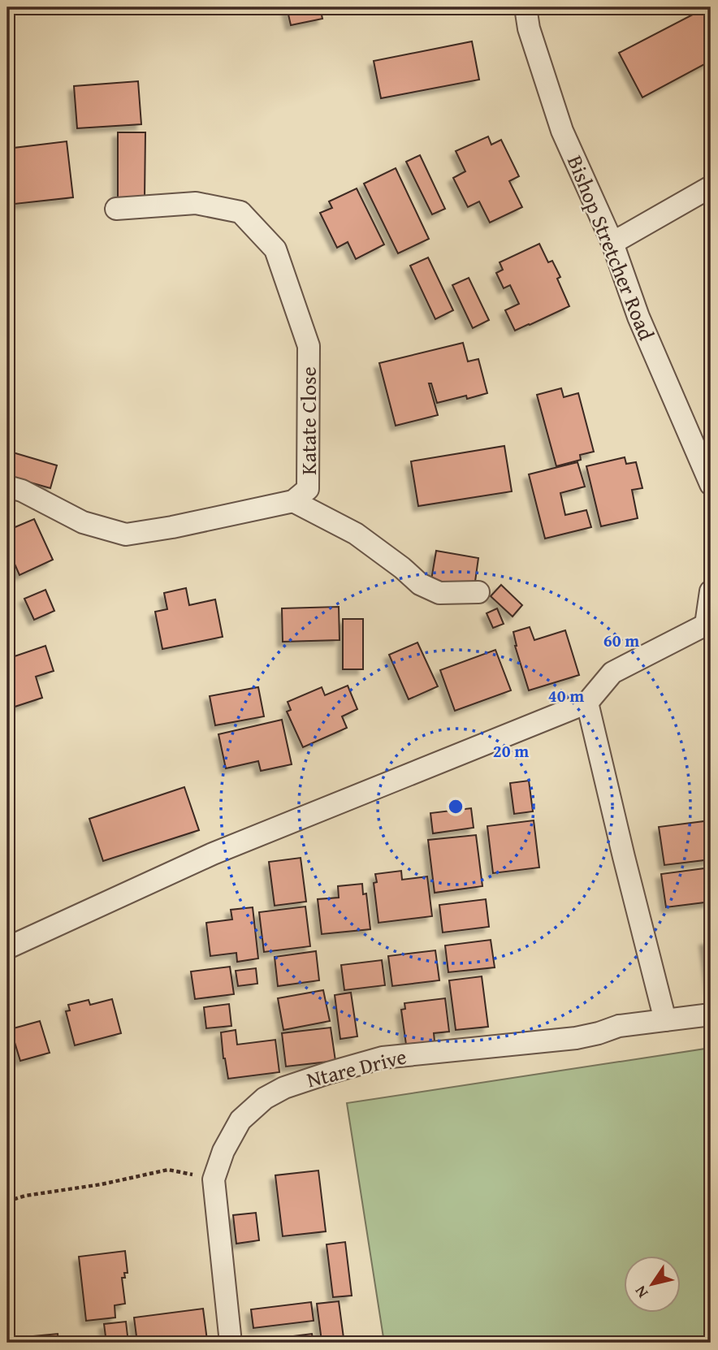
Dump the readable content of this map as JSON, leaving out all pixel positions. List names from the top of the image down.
{
  "streets": {
    "street": ["Bishop Stretcher Road", "Katate Close", "Ntare Drive"]
  },
  "north": "bottom left",
  "rings": ["60 m", "40 m", "20 m"]
}
